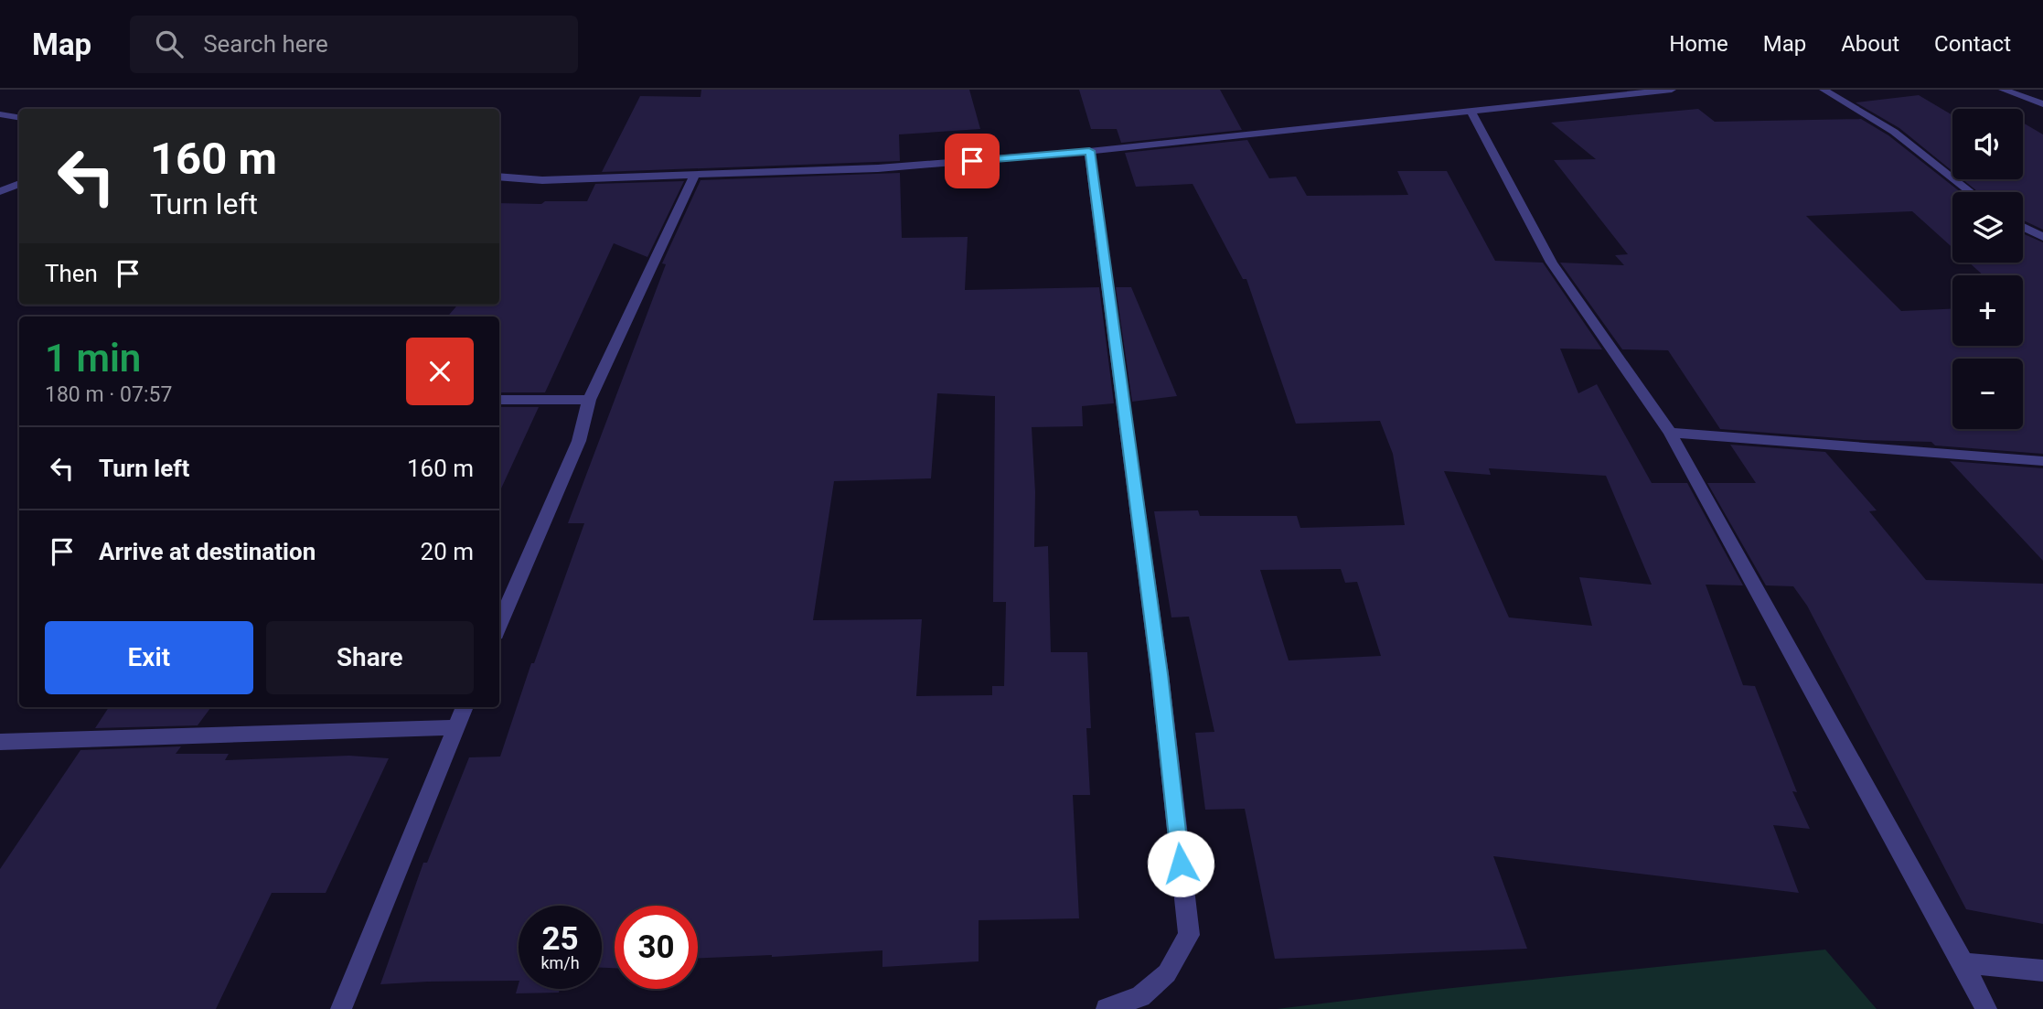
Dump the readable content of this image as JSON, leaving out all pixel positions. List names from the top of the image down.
{
  "page": {
    "header": "Map",
    "search": "Search here",
    "nav": [
      "Home",
      "Map",
      "About",
      "Contact"
    ],
    "map_buttons": ["+", "−"],
    "turn": ["160 m", "Turn left"],
    "then": "Then",
    "heading": ["1 min", "180 m · 07:57"],
    "list": [
      {
        "name": "Turn left",
        "value": "160 m"
      },
      {
        "name": "Arrive at destination",
        "value": "20 m"
      }
    ],
    "buttons": ["Exit", "Share"],
    "speed": "25 km/h",
    "limit": "30"
  }
}
